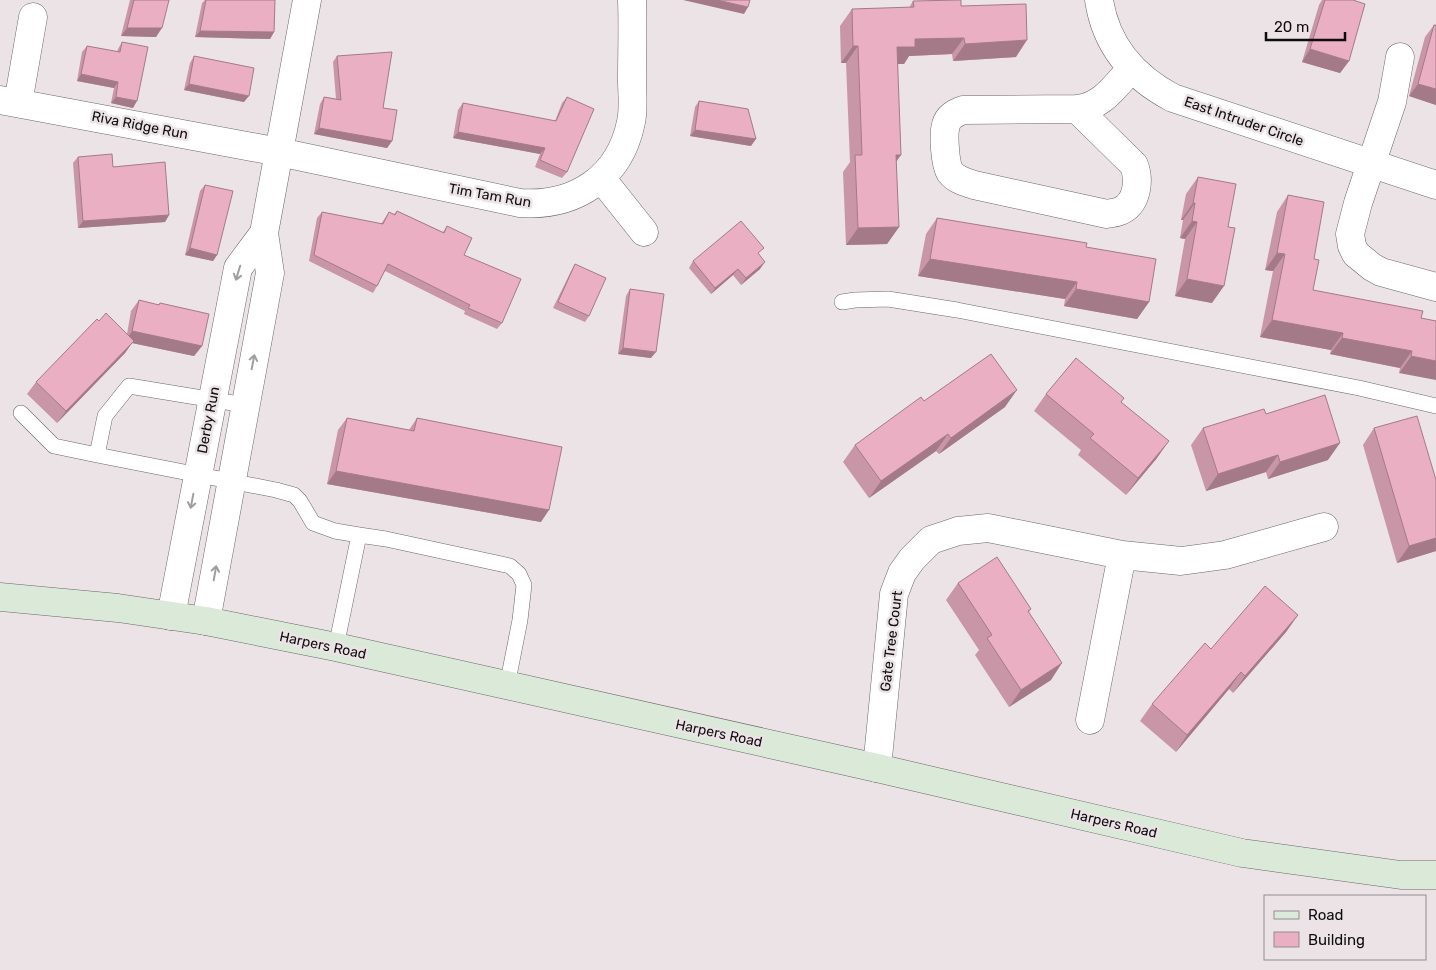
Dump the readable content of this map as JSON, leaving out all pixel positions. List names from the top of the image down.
{
  "streets": {
    "street": [
      "East Intruder Circle",
      "Riva Ridge Run",
      "Tim Tam Run",
      "Derby Run",
      "Gate Tree Court",
      "Harpers Road"
    ]
  },
  "crossings": [
    ["Riva Ridge Run", "Tim Tam Run"],
    ["Riva Ridge Run", "Derby Run"],
    ["Tim Tam Run", "Derby Run"],
    ["Derby Run", "Harpers Road"],
    ["Gate Tree Court", "Harpers Road"]
  ],
  "legend": ["Road", "Building"],
  "scale_bar": "20 m"
}
